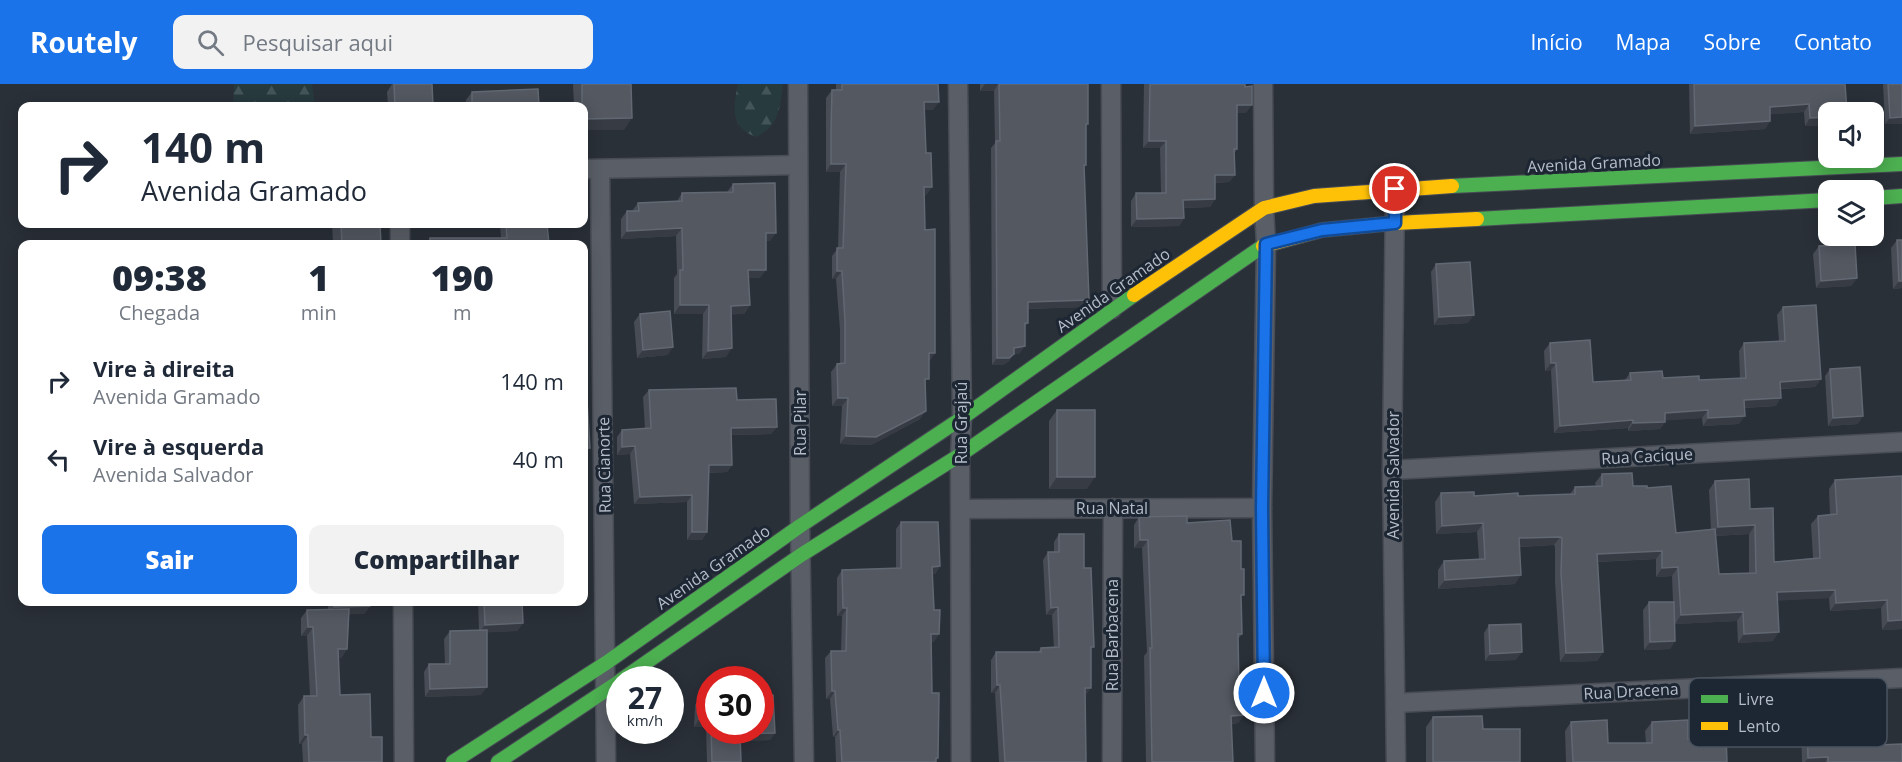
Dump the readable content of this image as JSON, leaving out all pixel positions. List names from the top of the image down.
{
  "streets": {
    "street": [
      "Avenida Gramado",
      "Rua Pilar",
      "Rua Grajaú",
      "Rua Cacique",
      "Rua Cianorte",
      "Avenida Salvador",
      "Rua Natal",
      "Rua Barbacena",
      "Rua Dracena"
    ]
  },
  "crossings": [
    ["Avenida Gramado", "Rua Pilar"],
    ["Avenida Gramado", "Rua Grajaú"],
    ["Avenida Gramado", "Rua Cianorte"],
    ["Avenida Gramado", "Avenida Salvador"],
    ["Rua Grajaú", "Rua Natal"],
    ["Rua Cacique", "Avenida Salvador"],
    ["Avenida Salvador", "Rua Dracena"],
    ["Rua Natal", "Rua Barbacena"]
  ],
  "legend": ["Livre", "Lento"],
  "page": {
    "header": "Routely",
    "search": "Pesquisar aqui",
    "nav": [
      "Início",
      "Mapa",
      "Sobre",
      "Contato"
    ],
    "turn": ["140 m", "Avenida Gramado"],
    "eta": [
      "09:38",
      "Chegada",
      "1",
      "min",
      "190",
      "m"
    ],
    "list": [
      {
        "name": "Vire à direita",
        "note": "Avenida Gramado",
        "value": "140 m"
      },
      {
        "name": "Vire à esquerda",
        "note": "Avenida Salvador",
        "value": "40 m"
      }
    ],
    "buttons": ["Sair", "Compartilhar"],
    "speed": "27 km/h",
    "limit": "30"
  }
}
